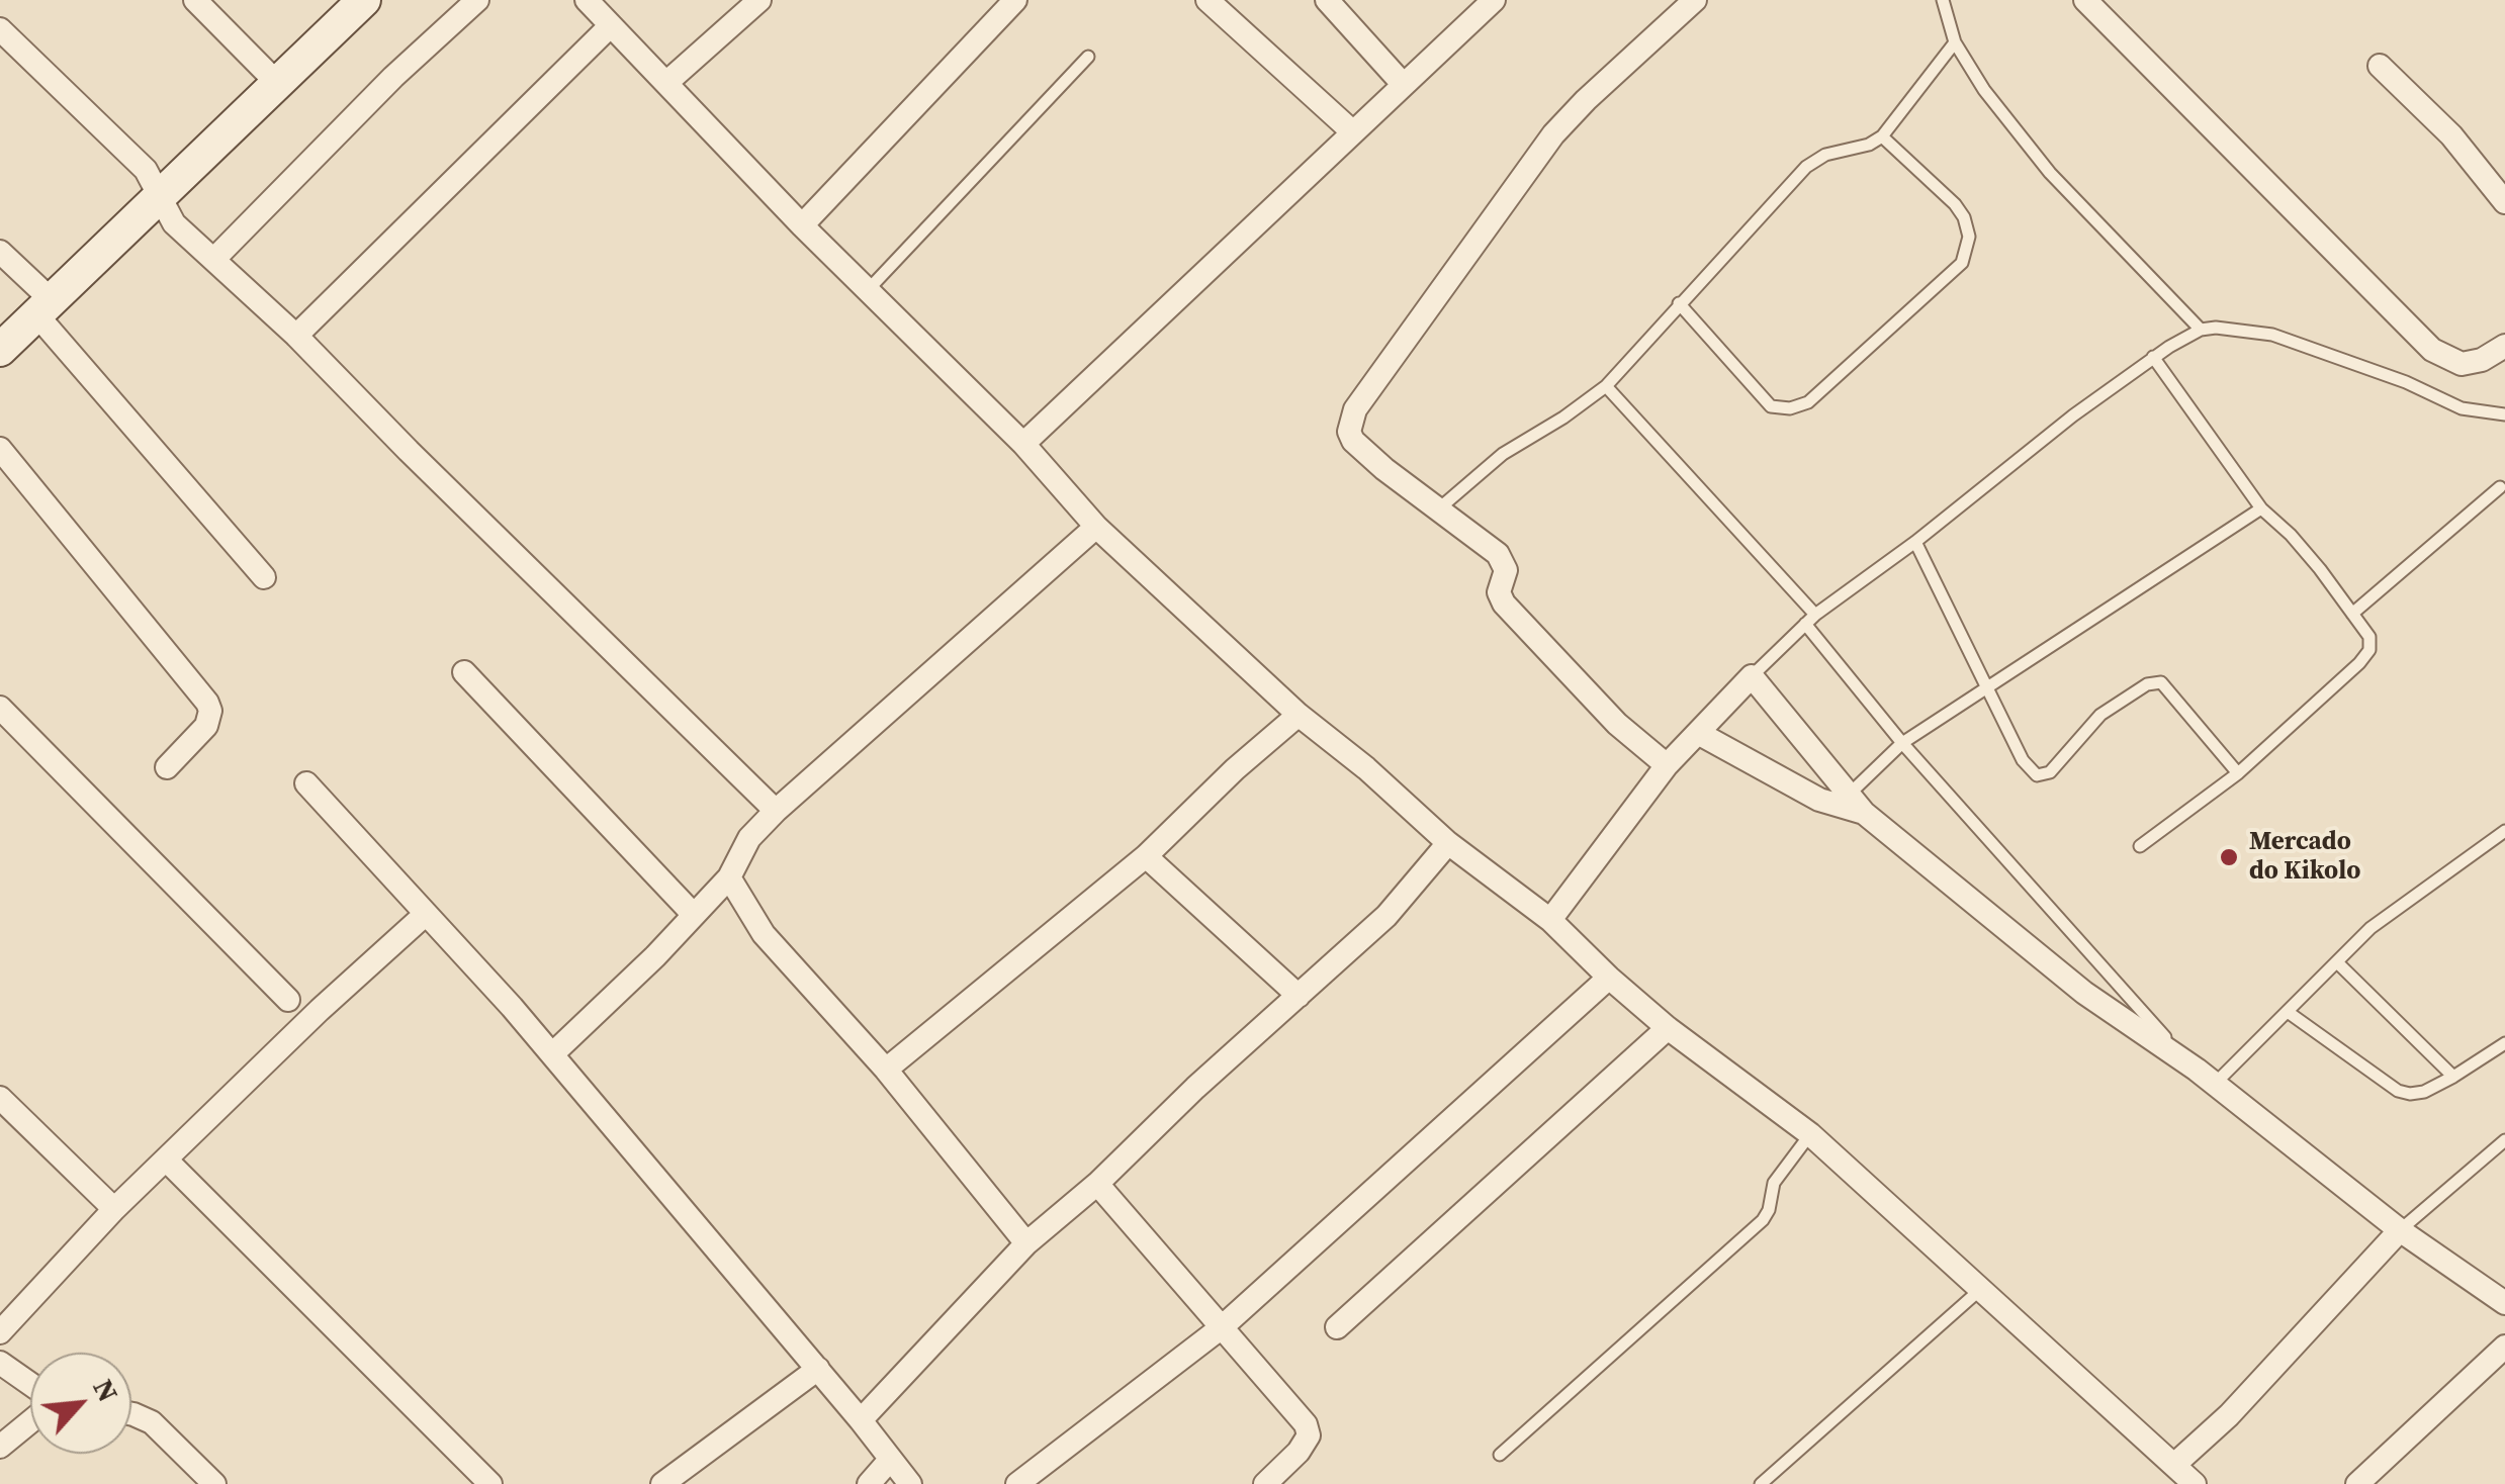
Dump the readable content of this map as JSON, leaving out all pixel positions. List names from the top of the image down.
{
  "places": ["Mercado do Kikolo"],
  "north": "top right"
}
